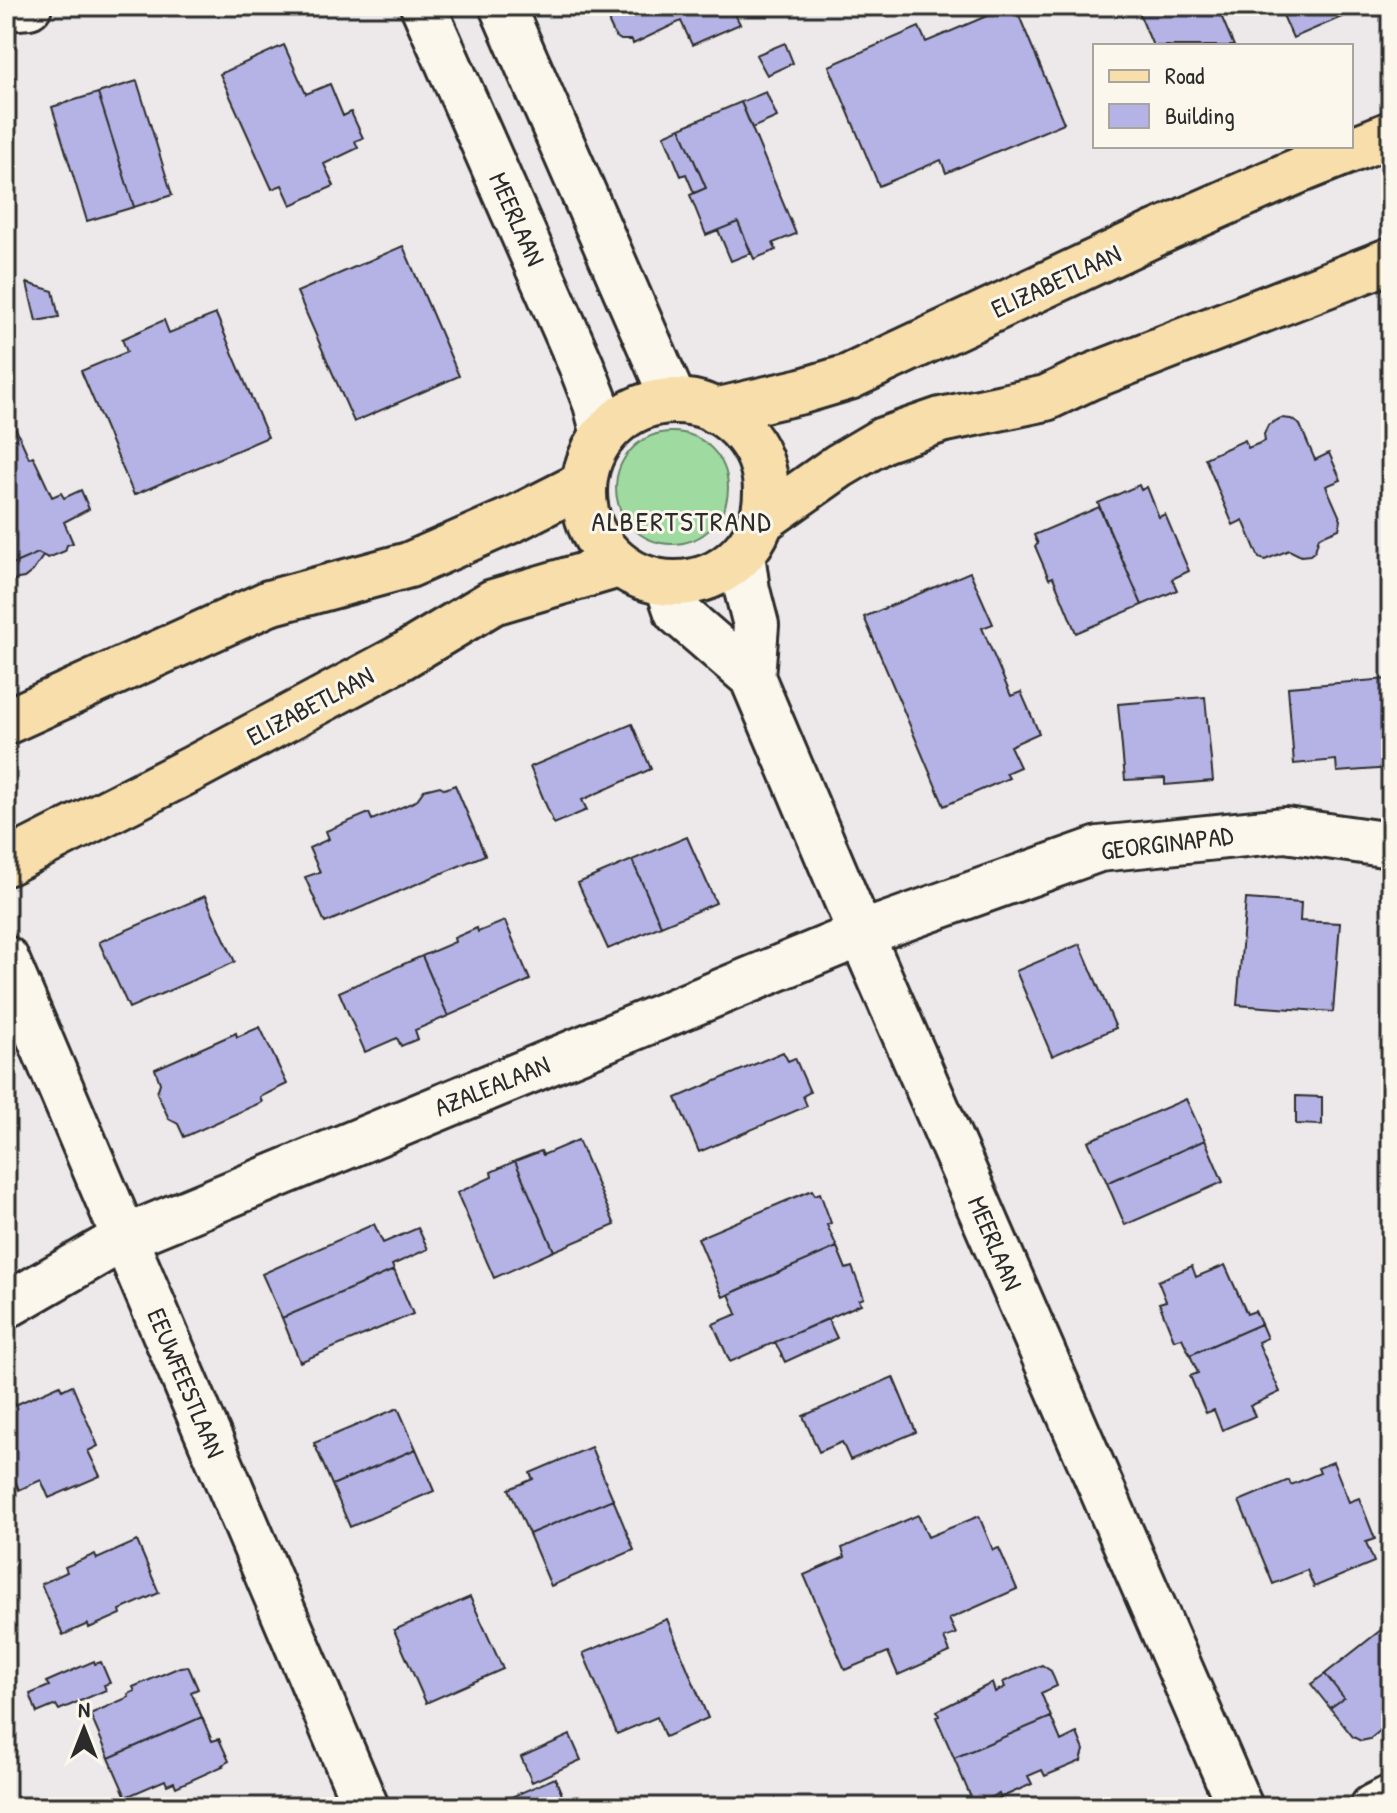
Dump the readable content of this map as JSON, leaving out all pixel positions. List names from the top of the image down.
{
  "streets": {
    "main road": ["ELIZABETLAAN"],
    "street": [
      "MEERLAAN",
      "GEORGINAPAD",
      "AZALEALAAN",
      "EEUWFEESTLAAN"
    ]
  },
  "crossings": [
    ["MEERLAAN", "ELIZABETLAAN"],
    ["MEERLAAN", "GEORGINAPAD"],
    ["MEERLAAN", "AZALEALAAN"],
    ["GEORGINAPAD", "AZALEALAAN"],
    ["AZALEALAAN", "EEUWFEESTLAAN"]
  ],
  "districts": ["ALBERTSTRAND"],
  "legend": ["Road", "Building"],
  "north": "top"
}
